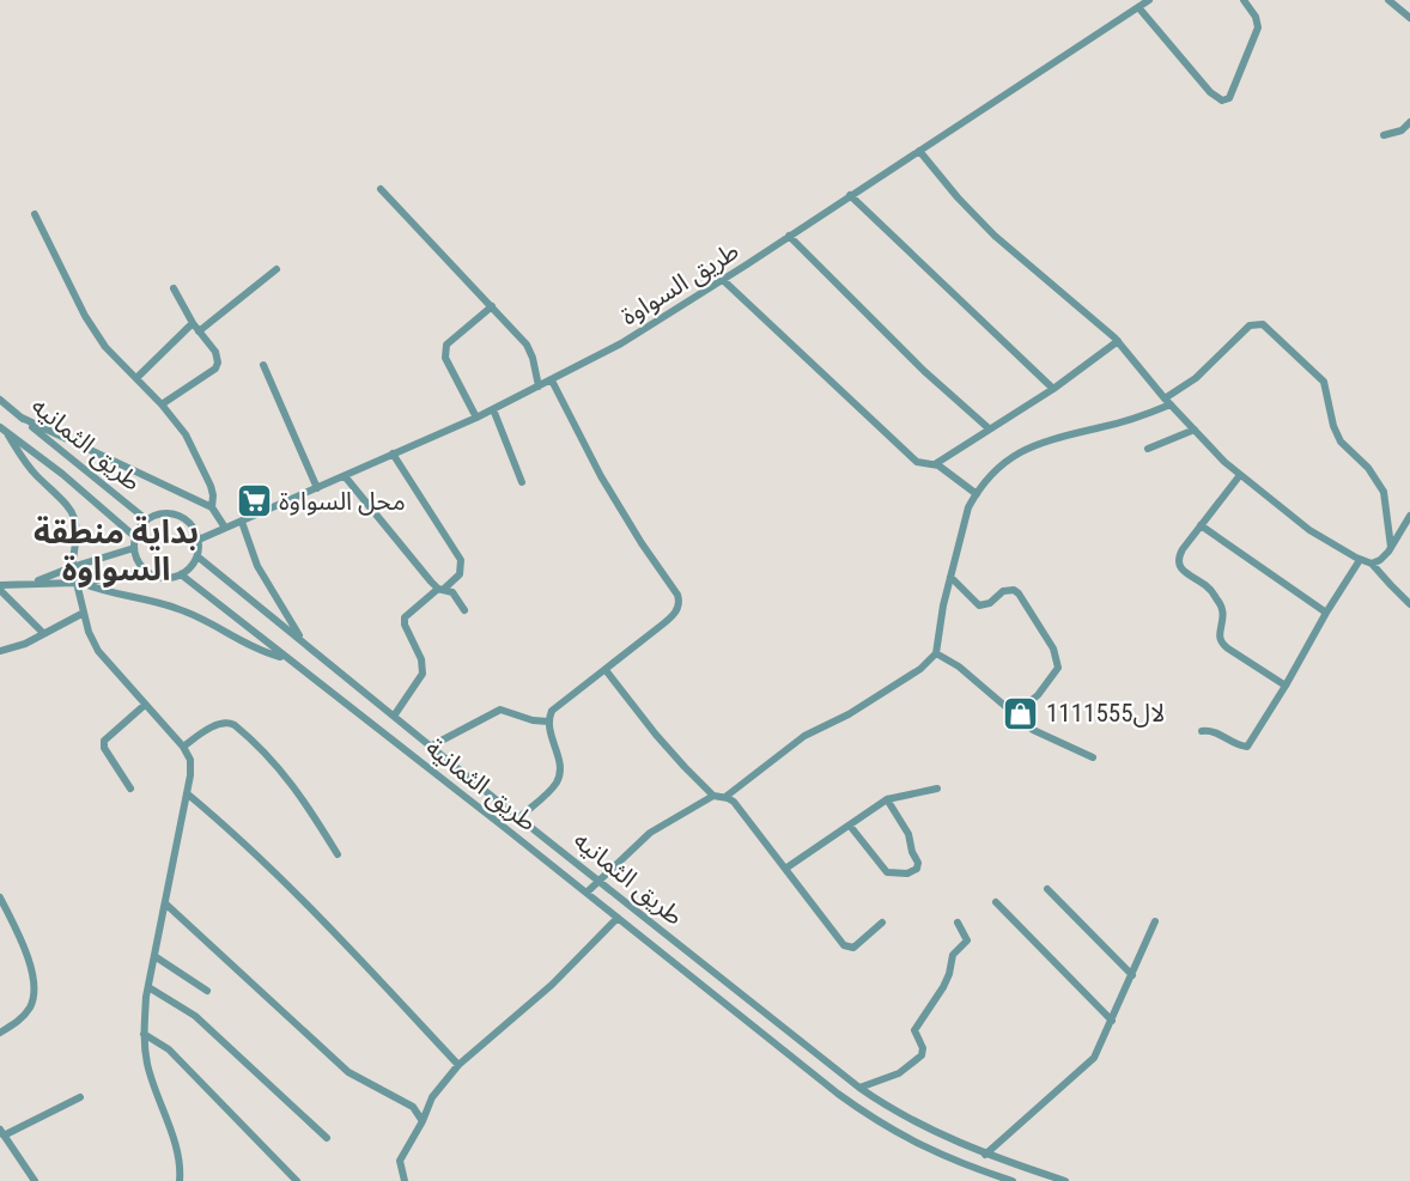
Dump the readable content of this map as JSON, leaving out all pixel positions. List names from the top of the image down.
{
  "streets": {
    "street": ["طريق السواوة", "طريق الثمانيه", "طريق الثمانية"]
  },
  "crossings": [
    ["طريق السواوة", "طريق الثمانيه"],
    ["طريق السواوة", "طريق الثمانية"],
    ["طريق الثمانيه", "طريق الثمانية"]
  ],
  "districts": ["بداية منطقة السواوة"],
  "places": {
    "supermarket": ["محل السواوة"],
    "shop": ["1111555لال"]
  }
}
